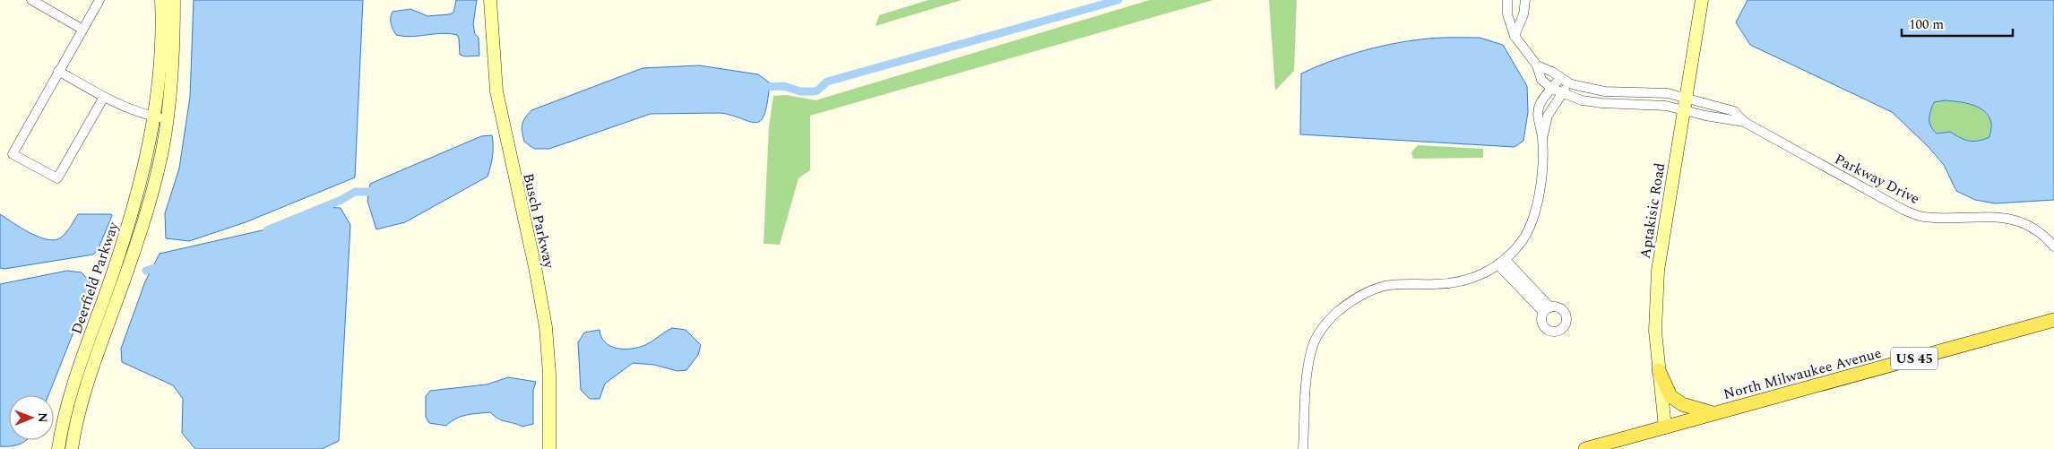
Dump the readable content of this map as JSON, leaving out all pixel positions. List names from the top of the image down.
{
  "streets": {
    "main road": [
      "Aptakisic Road",
      "Busch Parkway",
      "Deerfield Parkway",
      "US 45",
      "North Milwaukee Avenue"
    ],
    "street": ["Parkway Drive"]
  },
  "crossings": [
    ["Parkway Drive", "Aptakisic Road"],
    ["Aptakisic Road", "North Milwaukee Avenue"]
  ],
  "scale_bar": "100 m",
  "north": "right"
}
